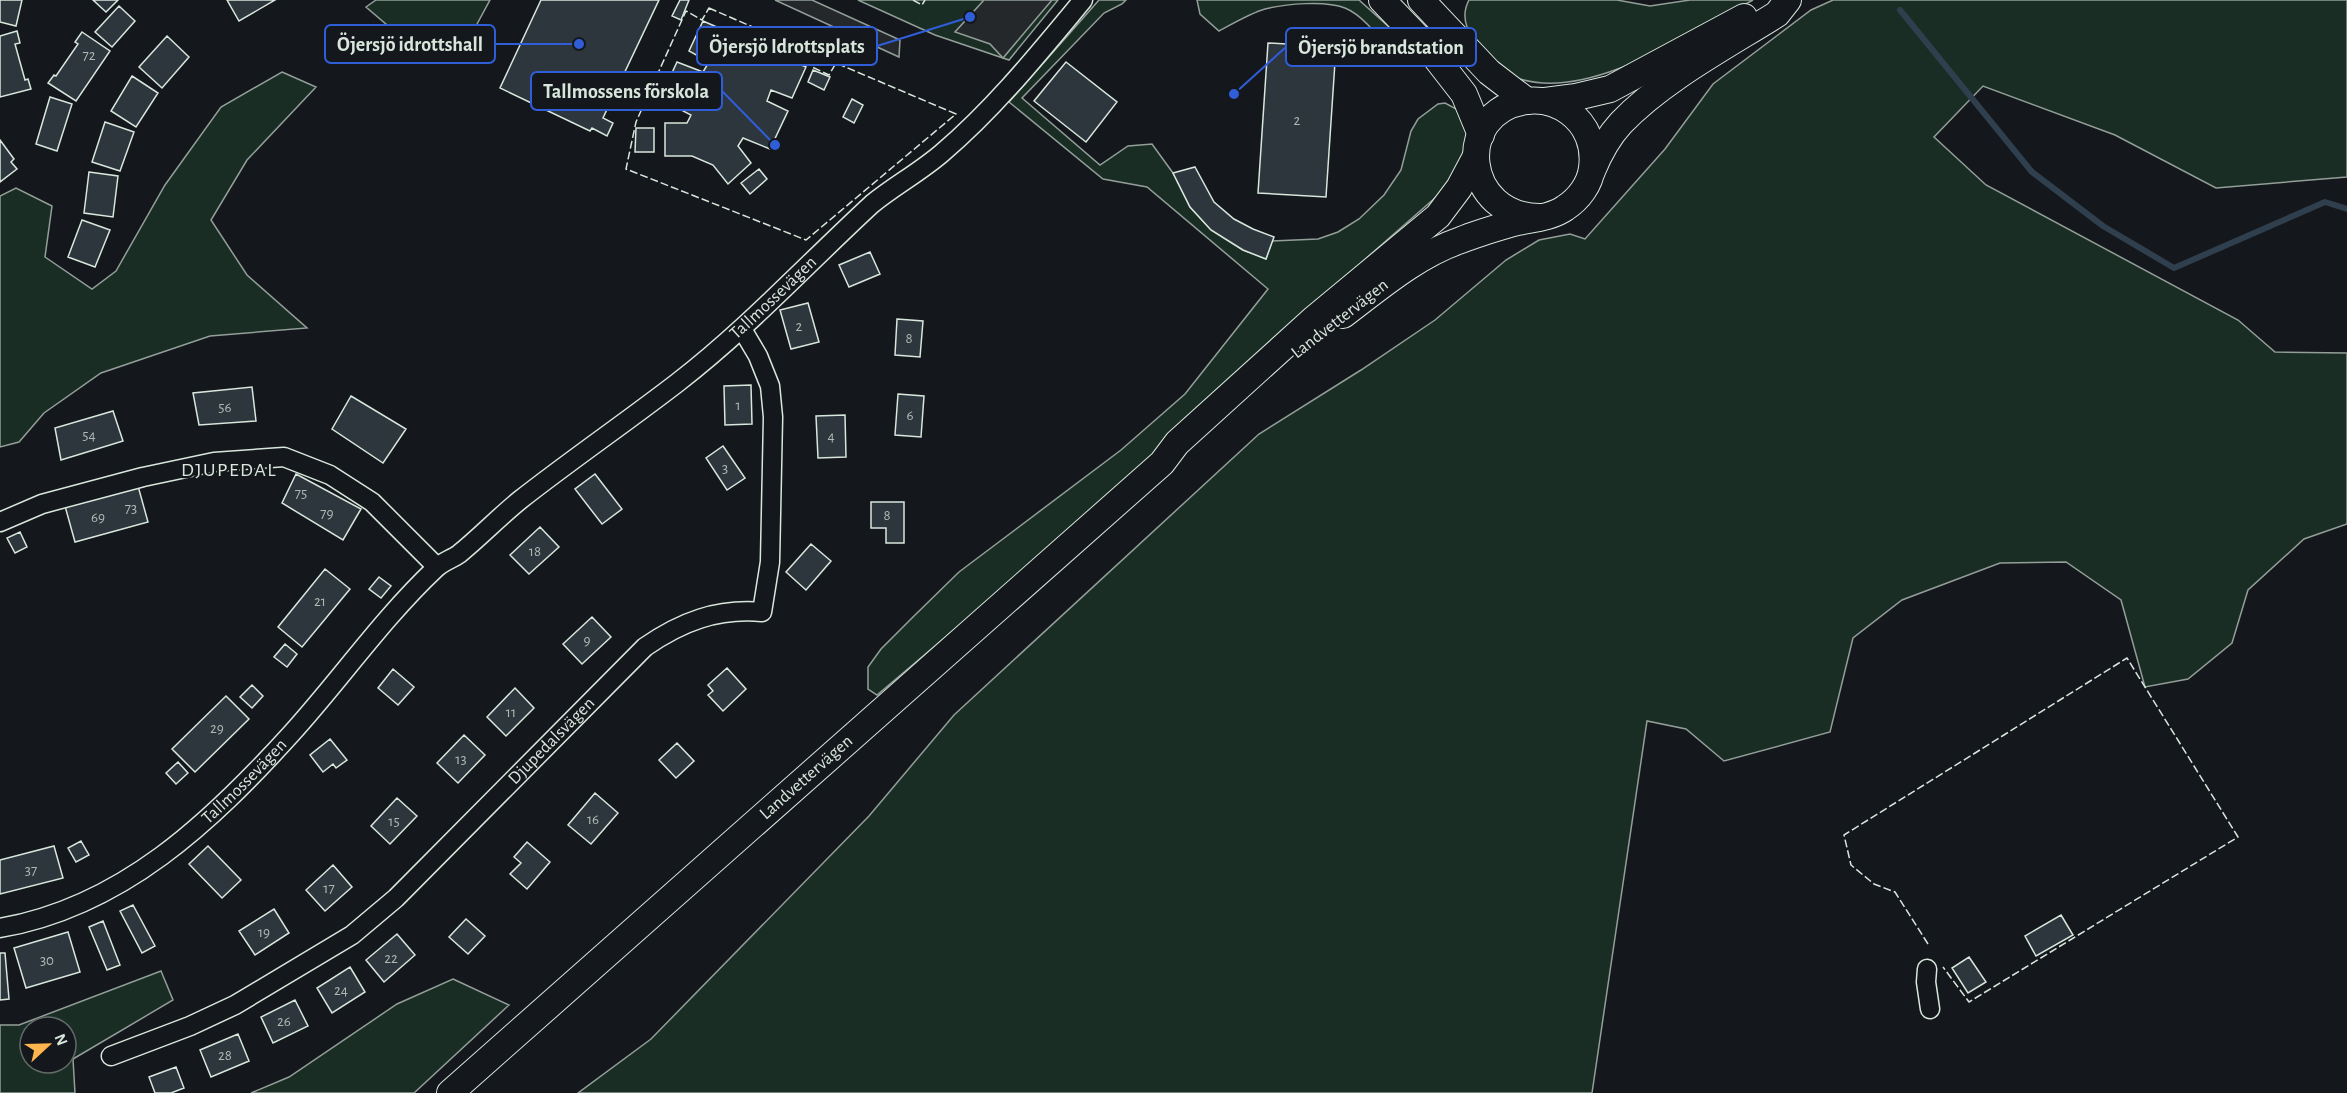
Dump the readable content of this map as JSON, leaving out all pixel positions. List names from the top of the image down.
{
  "streets": {
    "street": ["Tallmossevägen", "Landvettervägen", "Djupedalsvägen"]
  },
  "crossings": [
    ["Tallmossevägen", "Djupedalsvägen"]
  ],
  "districts": ["DJUPEDAL"],
  "places": [
    "Öjersjö Idrottsplats",
    "Öjersjö idrottshall",
    "Öjersjö brandstation",
    "Tallmossens förskola"
  ],
  "house_numbers": [
    "72",
    "2",
    "2",
    "8",
    "1",
    "56",
    "6",
    "54",
    "4",
    "3",
    "75",
    "73",
    "79",
    "8",
    "69",
    "18",
    "21",
    "9",
    "11",
    "29",
    "13",
    "16",
    "15",
    "37",
    "17",
    "19",
    "22",
    "30",
    "24",
    "26",
    "28"
  ],
  "north": "right"
}
